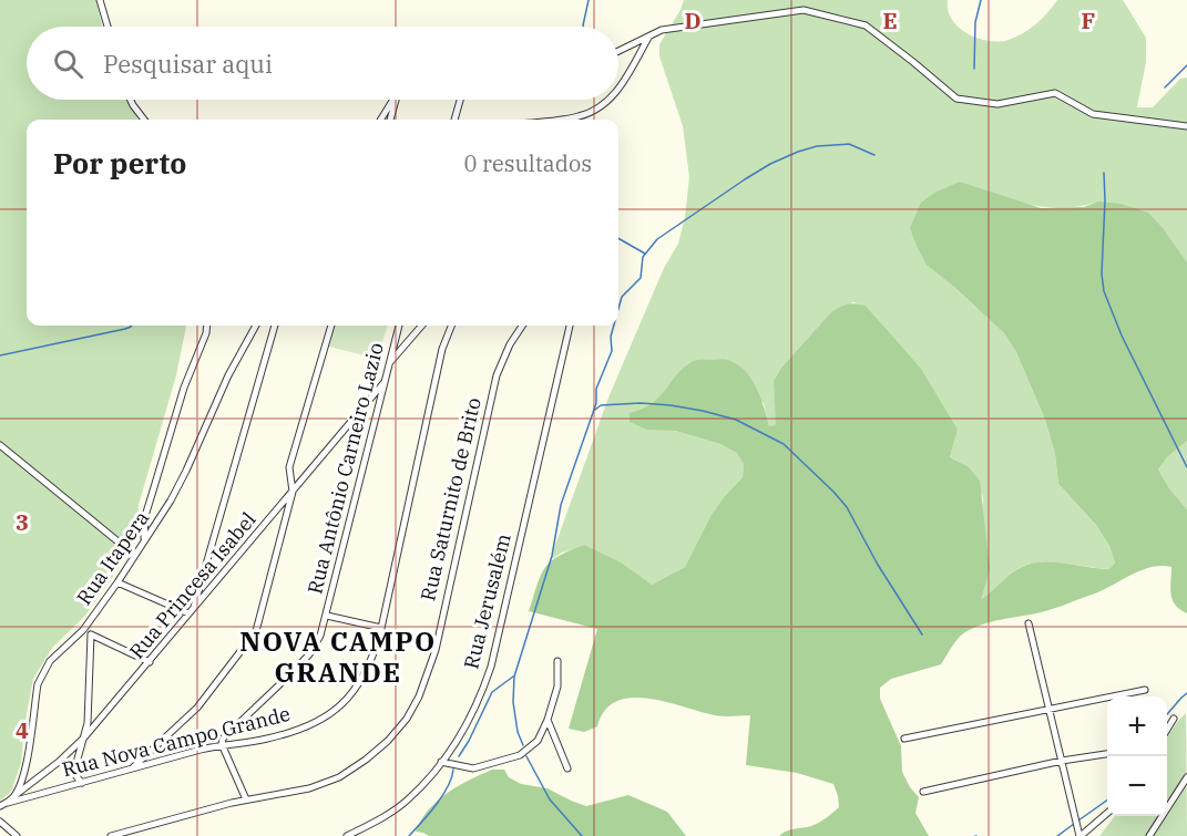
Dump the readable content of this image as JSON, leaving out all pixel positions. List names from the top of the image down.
{
  "streets": {
    "street": [
      "Rua Antônio Carneiro Lazio",
      "Rua Saturnito de Brito",
      "Rua Itapera",
      "Rua Princesa Isabel",
      "Rua Jerusalém",
      "Rua Nova Campo Grande"
    ]
  },
  "crossings": [
    ["Rua Antônio Carneiro Lazio", "Rua Princesa Isabel"],
    ["Rua Antônio Carneiro Lazio", "Rua Nova Campo Grande"],
    ["Rua Itapera", "Rua Princesa Isabel"],
    ["Rua Itapera", "Rua Nova Campo Grande"]
  ],
  "districts": ["NOVA CAMPO GRANDE"],
  "page": {
    "search": "Pesquisar aqui",
    "heading": ["Por perto", "0 resultados"],
    "map_buttons": ["+", "−"]
  },
  "grid": {
    "columns": ["D", "E", "F"],
    "rows": ["3", "4"]
  }
}
